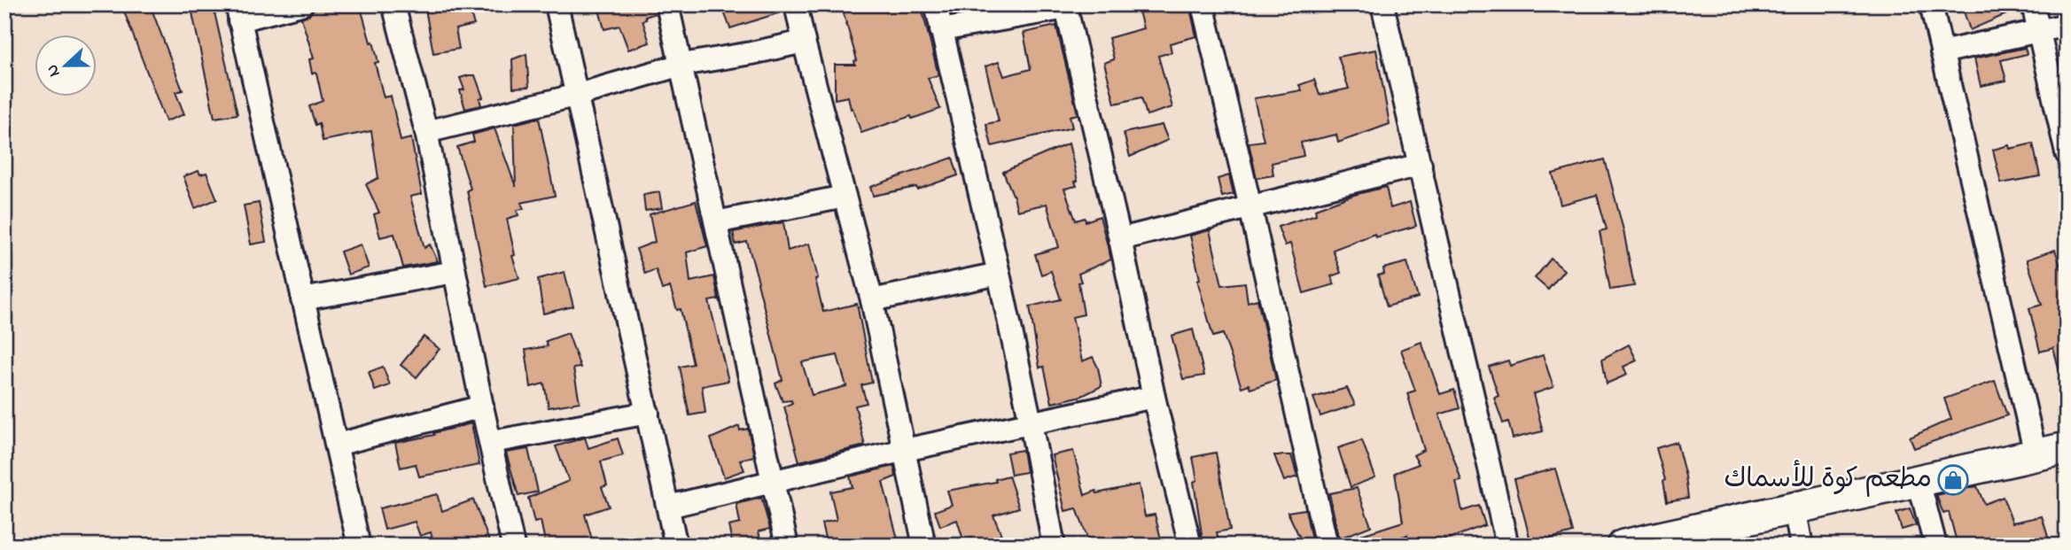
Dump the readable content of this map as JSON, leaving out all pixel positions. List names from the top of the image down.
{
  "places": {
    "shop": ["مطعم كوة للأسماك"]
  },
  "north": "left"
}
